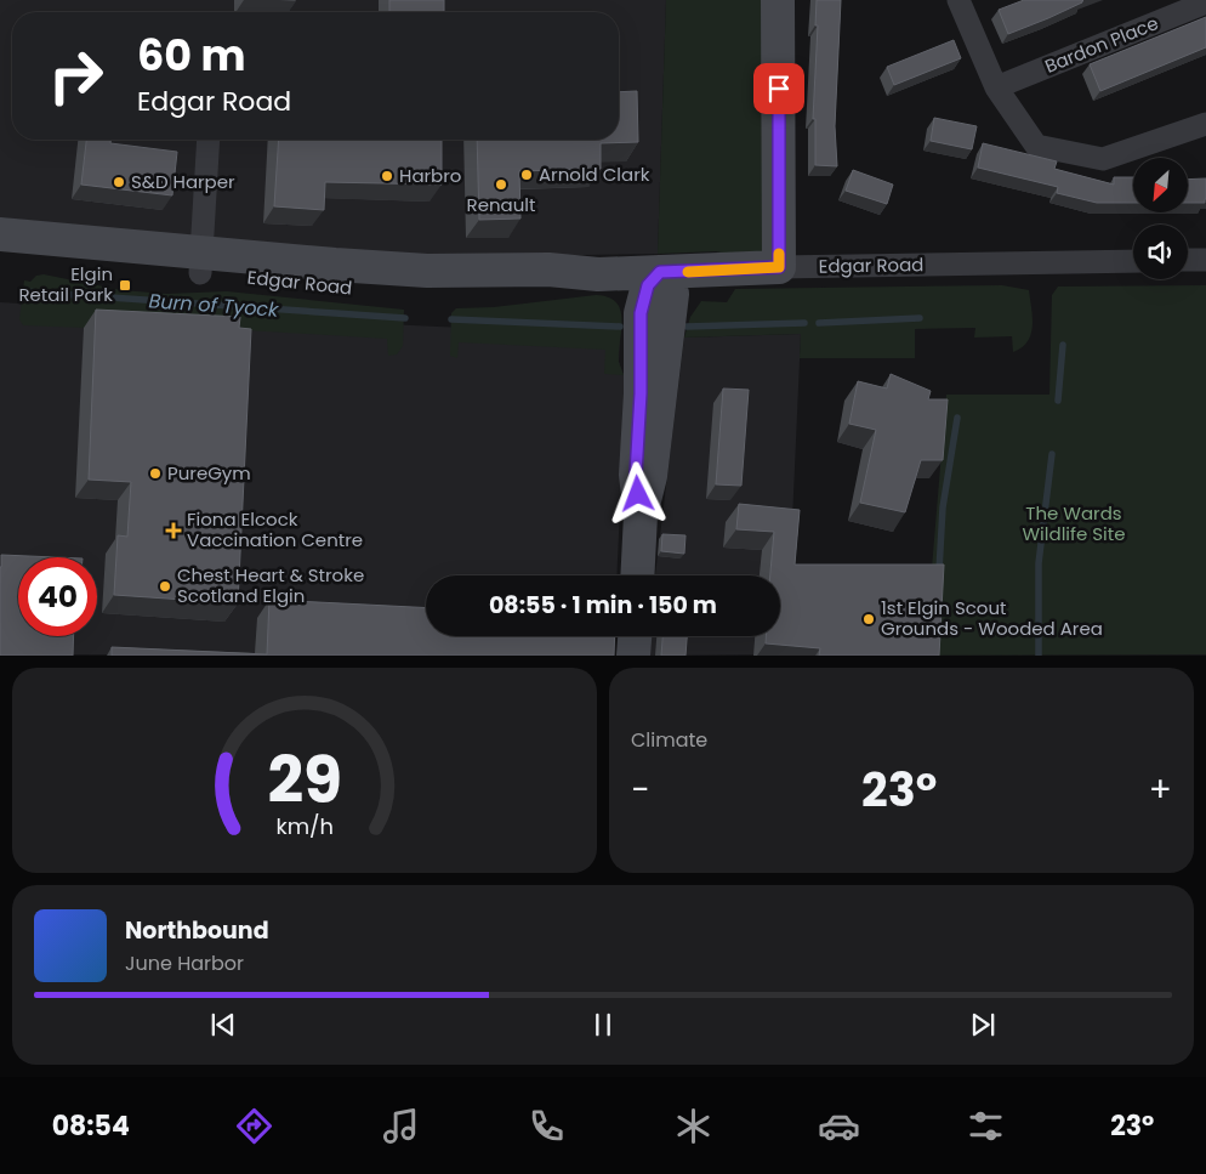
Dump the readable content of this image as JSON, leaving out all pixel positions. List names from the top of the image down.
{
  "streets": {
    "street": ["Bardon Place", "Edgar Road"]
  },
  "water": ["Burn of Tyock"],
  "parks": ["The Wards Wildlife Site"],
  "places": {
    "other": [
      "Arnold Clark",
      "Harbro",
      "S&D Harper",
      "Renault",
      "PureGym",
      "Chest Heart & Stroke Scotland Elgin",
      "1st Elgin Scout Grounds - Wooded Area"
    ],
    "transit": ["Elgin Retail Park"],
    "health": ["Fiona Elcock Vaccination Centre"]
  },
  "north": "bottom left",
  "page": {
    "turn": ["60 m", "Edgar Road"],
    "limit": "40",
    "trip": "08:55 · 1 min · 150 m",
    "tile": "Climate",
    "heat": ["−", "23°", "+"],
    "song": ["Northbound", "June Harbor"],
    "tabs": ["08:54", "23°"],
    "gauge": ["29", "km/h"]
  }
}
